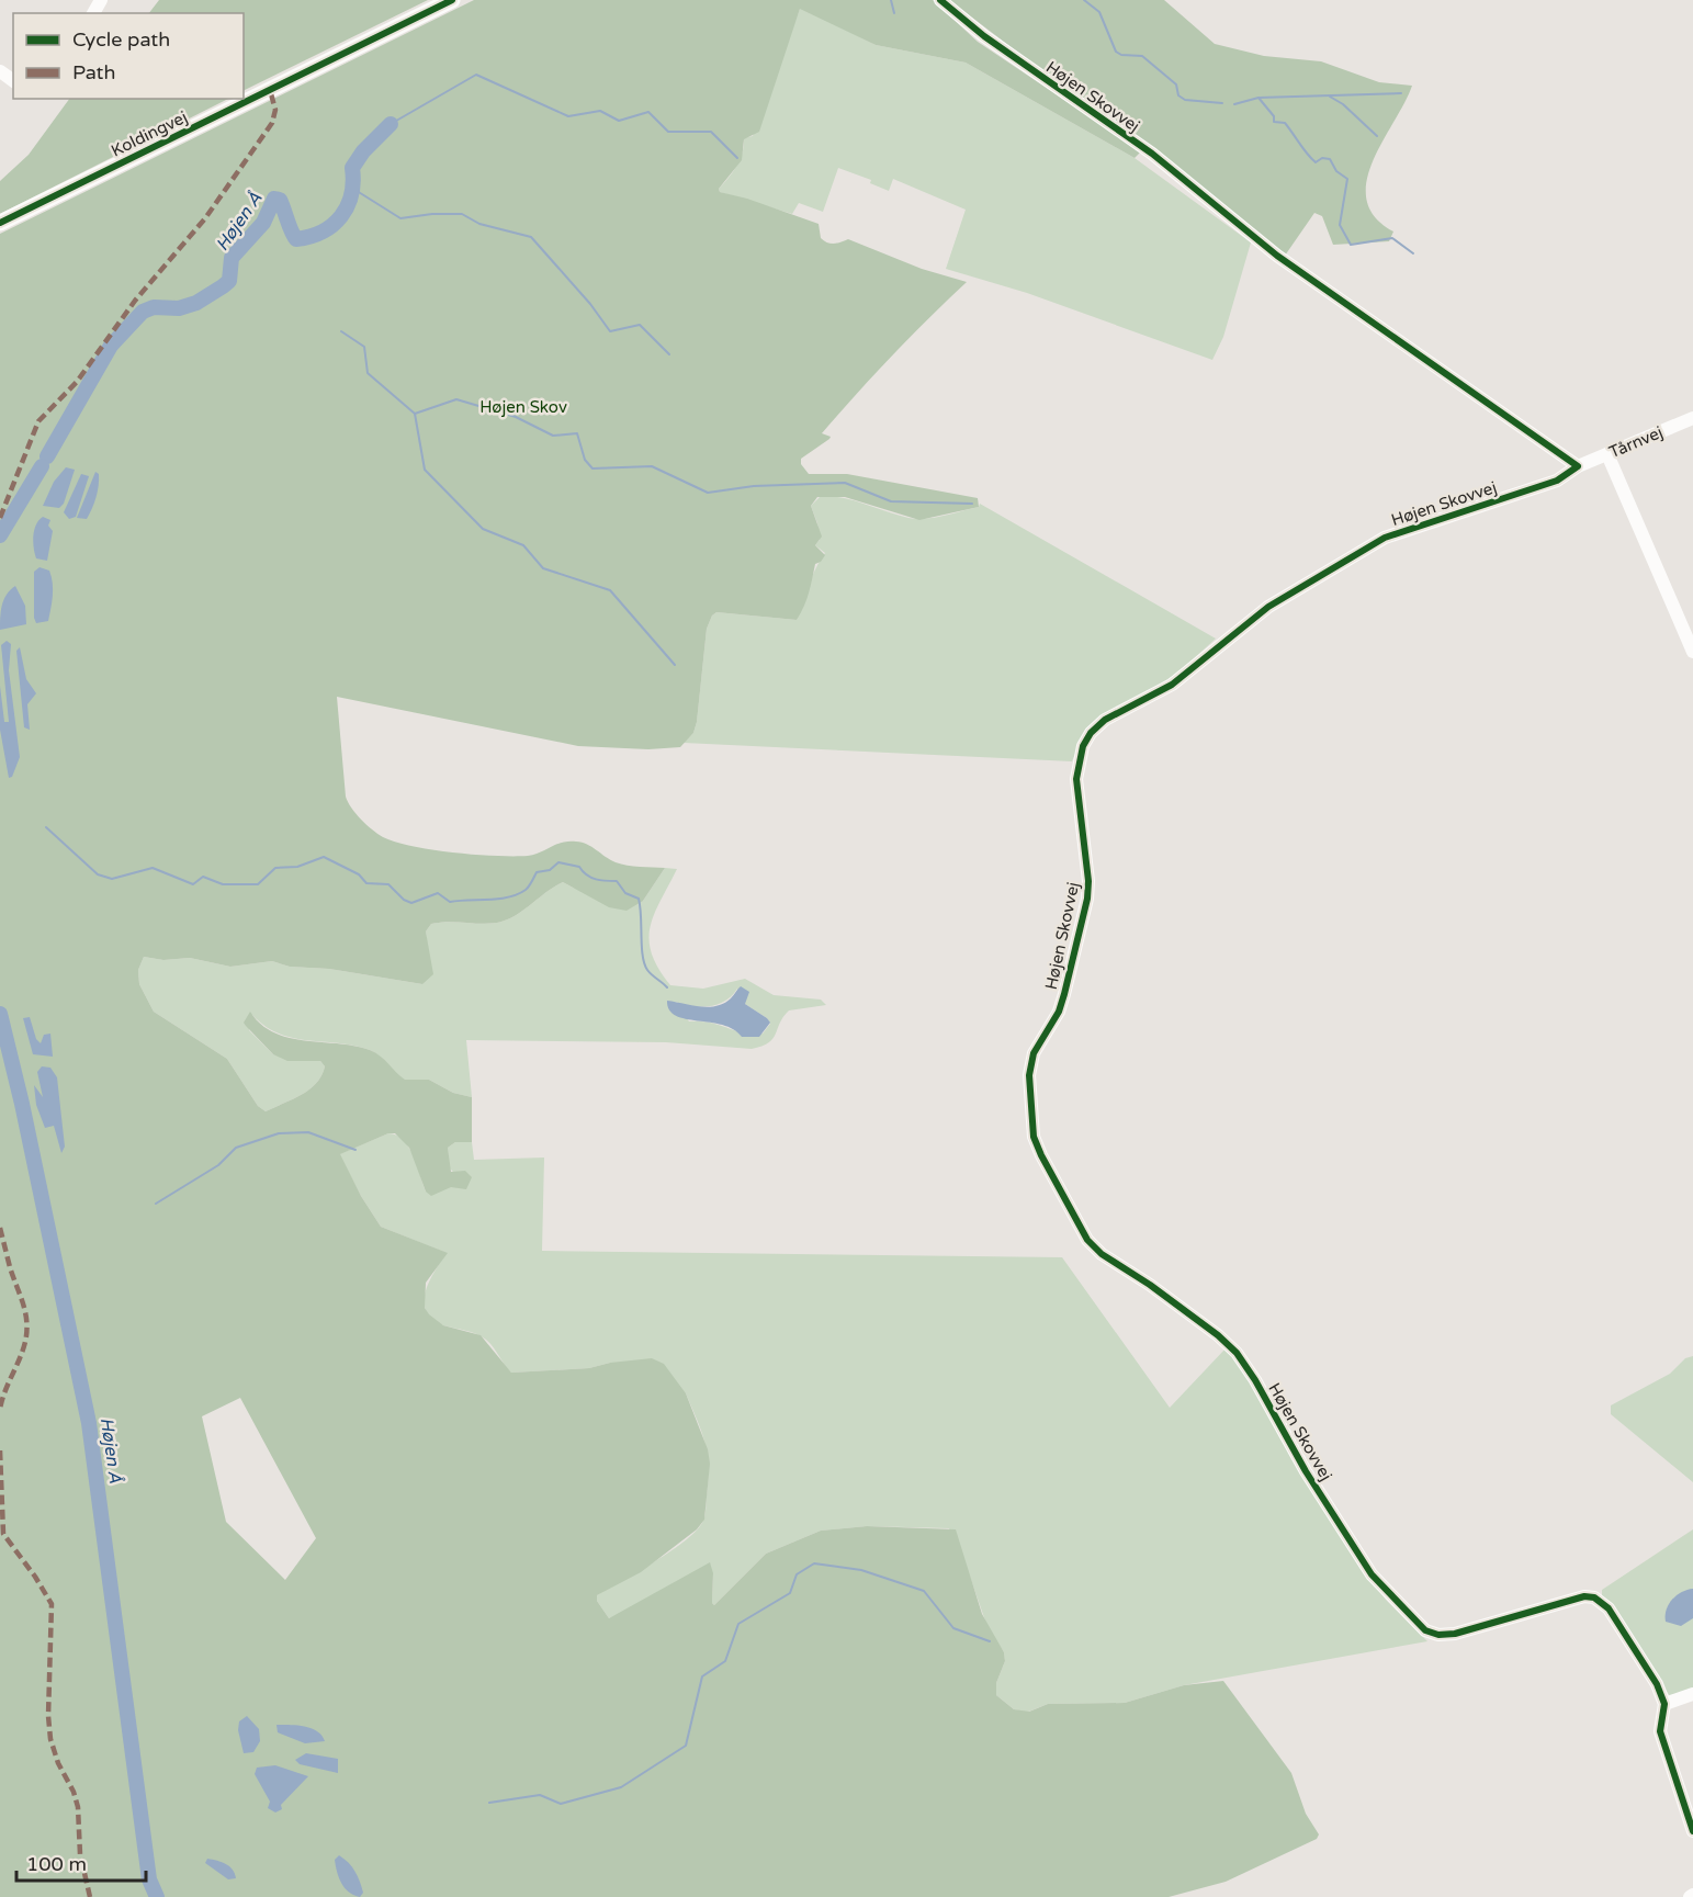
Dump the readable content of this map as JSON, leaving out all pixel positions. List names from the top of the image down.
{
  "streets": {
    "main road": ["Koldingvej"],
    "street": ["Højen Skovvej", "Tårnvej"]
  },
  "crossings": [
    ["Højen Skovvej", "Tårnvej"]
  ],
  "water": ["Højen Å"],
  "parks": ["Højen Skov"],
  "legend": ["Cycle path", "Path"],
  "scale_bar": "100 m"
}
